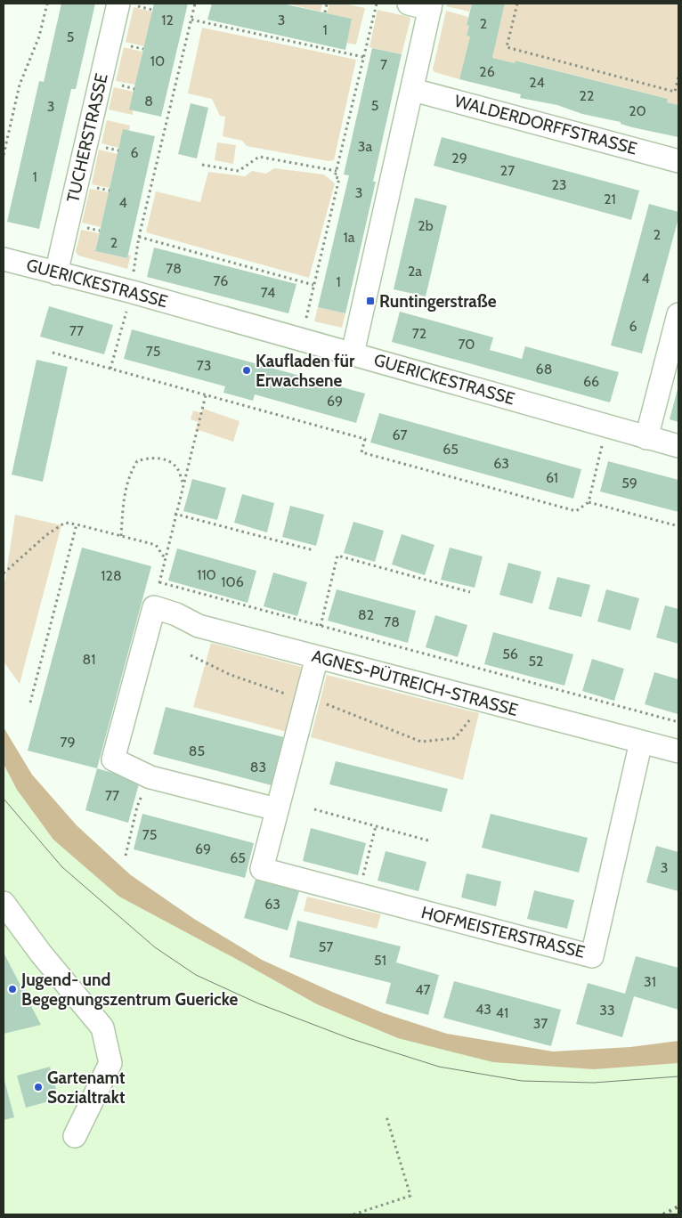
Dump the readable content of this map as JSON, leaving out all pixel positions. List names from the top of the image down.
{
  "streets": {
    "street": [
      "WALDERDORFFSTRASSE",
      "TUCHERSTRASSE",
      "GUERICKESTRASSE",
      "AGNES-PÜTREICH-STRASSE",
      "HOFMEISTERSTRASSE"
    ]
  },
  "crossings": [
    ["TUCHERSTRASSE", "GUERICKESTRASSE"],
    ["AGNES-PÜTREICH-STRASSE", "HOFMEISTERSTRASSE"]
  ],
  "places": {
    "transit": ["Runtingerstraße"],
    "other": ["Kaufladen für Erwachsene", "Jugend- und Begegnungszentrum Guericke", "Gartenamt Sozialtrakt"]
  },
  "house_numbers": [
    "12",
    "3",
    "2",
    "1",
    "5",
    "10",
    "7",
    "26",
    "24",
    "22",
    "8",
    "5",
    "3",
    "20",
    "3a",
    "6",
    "29",
    "27",
    "1",
    "23",
    "3",
    "21",
    "4",
    "2b",
    "2",
    "1a",
    "2",
    "78",
    "2a",
    "4",
    "76",
    "1",
    "74",
    "6",
    "77",
    "72",
    "70",
    "75",
    "73",
    "68",
    "66",
    "69",
    "67",
    "65",
    "63",
    "61",
    "59",
    "110",
    "128",
    "106",
    "82",
    "78",
    "56",
    "81",
    "52",
    "79",
    "85",
    "83",
    "77",
    "75",
    "69",
    "65",
    "3",
    "63",
    "57",
    "51",
    "31",
    "47",
    "43",
    "33",
    "41",
    "37"
  ]
}
